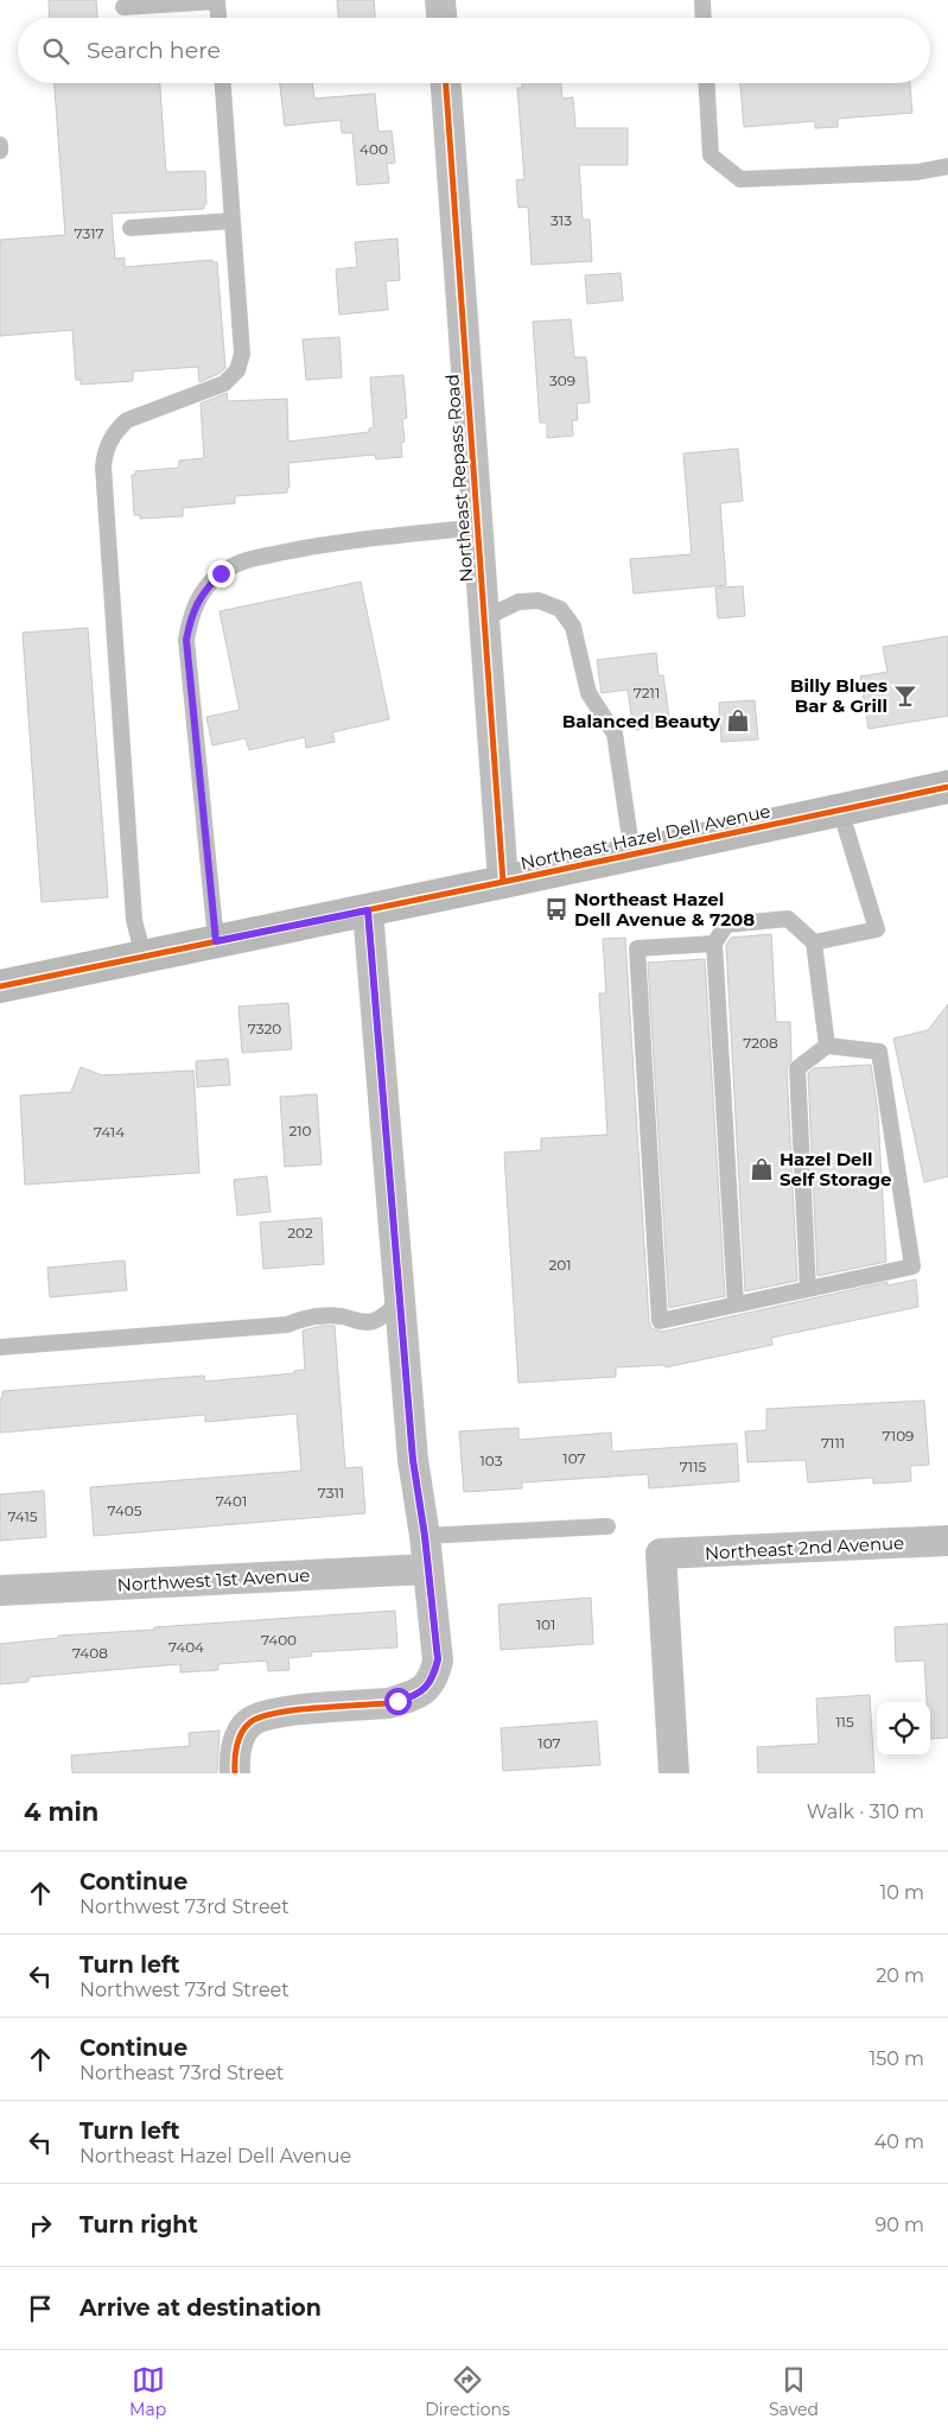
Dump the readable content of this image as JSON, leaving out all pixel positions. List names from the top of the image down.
{
  "streets": {
    "main road": ["Northeast Hazel Dell Avenue"],
    "street": ["Northeast Repass Road", "Northeast 2nd Avenue", "Northwest 1st Avenue"]
  },
  "crossings": [
    ["Northeast Repass Road", "Northeast Hazel Dell Avenue"]
  ],
  "places": {
    "bar": ["Billy Blues Bar & Grill"],
    "shop": ["Balanced Beauty", "Hazel Dell Self Storage"],
    "bus stop": ["Northeast Hazel Dell Avenue & 7208"]
  },
  "house_numbers": [
    "400",
    "313",
    "7317",
    "309",
    "7211",
    "7320",
    "7208",
    "210",
    "7414",
    "202",
    "201",
    "7109",
    "7111",
    "107",
    "103",
    "7115",
    "7311",
    "7401",
    "7405",
    "7415",
    "101",
    "7400",
    "7404",
    "7408",
    "115",
    "107"
  ],
  "page": {
    "search": "Search here",
    "heading": ["4 min", "Walk · 310 m"],
    "list": [
      ["Continue", "Northwest 73rd Street", "10 m"],
      ["Turn left", "Northwest 73rd Street", "20 m"],
      ["Continue", "Northeast 73rd Street", "150 m"],
      ["Turn left", "Northeast Hazel Dell Avenue", "40 m"],
      ["Turn right", "90 m"],
      "Arrive at destination"
    ],
    "nav": ["Map", "Directions", "Saved"]
  }
}
